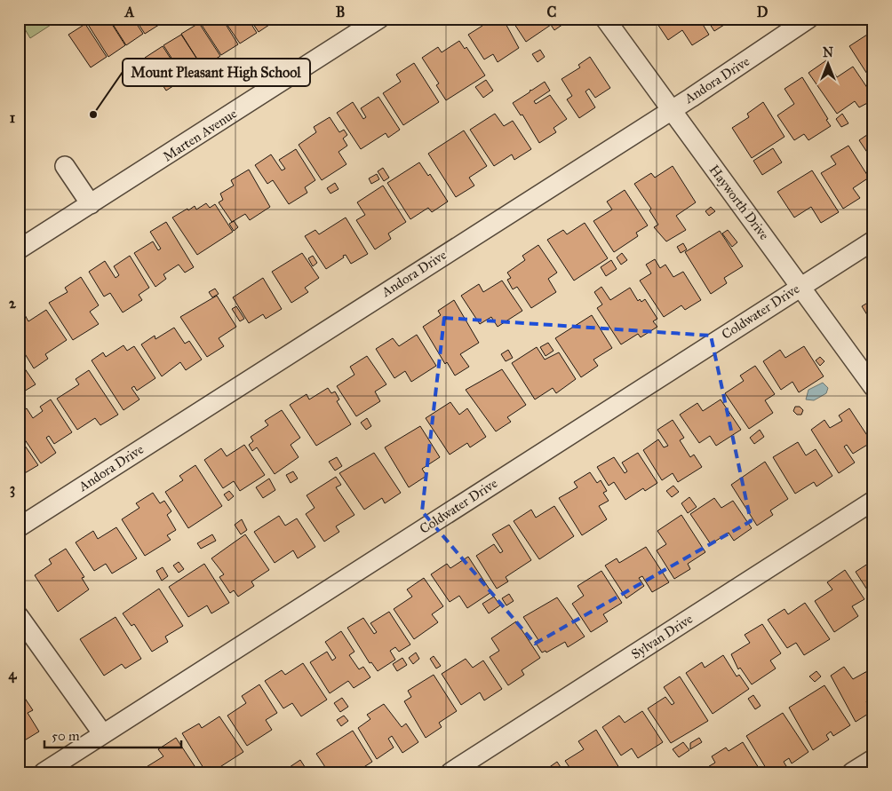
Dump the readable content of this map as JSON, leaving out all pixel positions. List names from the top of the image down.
{
  "streets": {
    "street": [
      "Andora Drive",
      "Marten Avenue",
      "Hayworth Drive",
      "Coldwater Drive",
      "Sylvan Drive"
    ]
  },
  "crossings": [
    ["Andora Drive", "Hayworth Drive"],
    ["Hayworth Drive", "Coldwater Drive"]
  ],
  "places": ["Mount Pleasant High School"],
  "scale_bar": "50 m",
  "north": "top",
  "grid": {
    "columns": [
      "A",
      "B",
      "C",
      "D"
    ],
    "rows": [
      "1",
      "2",
      "3",
      "4"
    ]
  }
}
